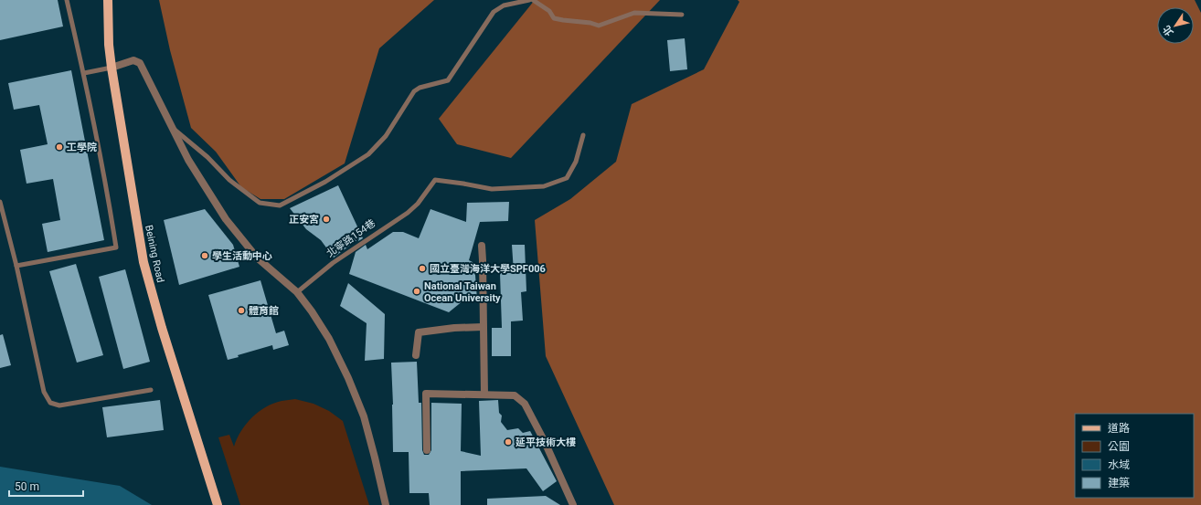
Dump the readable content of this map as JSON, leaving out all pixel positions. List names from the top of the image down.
{
  "streets": {
    "main road": ["Beining Road"],
    "lane": ["北寧路154巷"]
  },
  "places": [
    "工學院",
    "正安宮",
    "學生活動中心",
    "國立臺灣海洋大學SPF006",
    "National Taiwan Ocean University",
    "體育館",
    "延平技術大樓"
  ],
  "legend": [
    "道路",
    "公園",
    "水域",
    "建築"
  ],
  "scale_bar": "50 m",
  "north": "bottom left"
}
